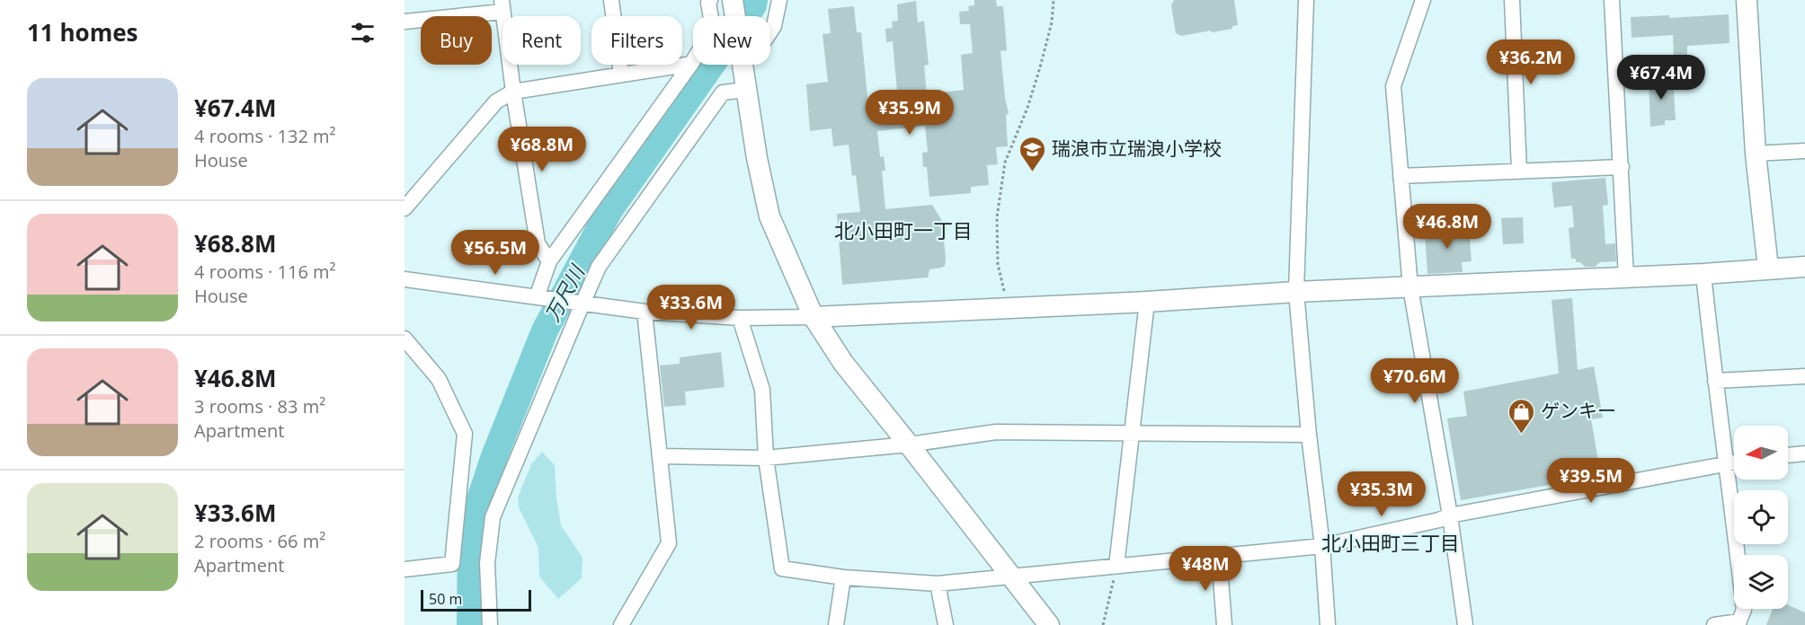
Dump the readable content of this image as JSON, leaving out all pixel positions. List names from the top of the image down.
{
  "districts": ["北小田町一丁目", "北小田町三丁目"],
  "water": ["万尺川"],
  "places": {
    "school or university": ["瑞浪市立瑞浪小学校"],
    "shop": ["ゲンキー"]
  },
  "scale_bar": "50 m",
  "north": "left",
  "page": {
    "heading": "11 homes",
    "chip": [
      "Buy",
      "Rent",
      "Filters",
      "New"
    ],
    "price": [
      "¥36.2M",
      "¥67.4M",
      "¥35.9M",
      "¥68.8M",
      "¥46.8M",
      "¥56.5M",
      "¥33.6M",
      "¥70.6M",
      "¥39.5M",
      "¥35.3M",
      "¥48M"
    ],
    "list": [
      {
        "name": "¥67.4M",
        "note": "4 rooms · 132 m² · House"
      },
      {
        "name": "¥68.8M",
        "note": "4 rooms · 116 m² · House"
      },
      {
        "name": "¥46.8M",
        "note": "3 rooms · 83 m² · Apartment"
      },
      {
        "name": "¥33.6M",
        "note": "2 rooms · 66 m² · Apartment"
      }
    ],
    "scale": "50 m"
  }
}
